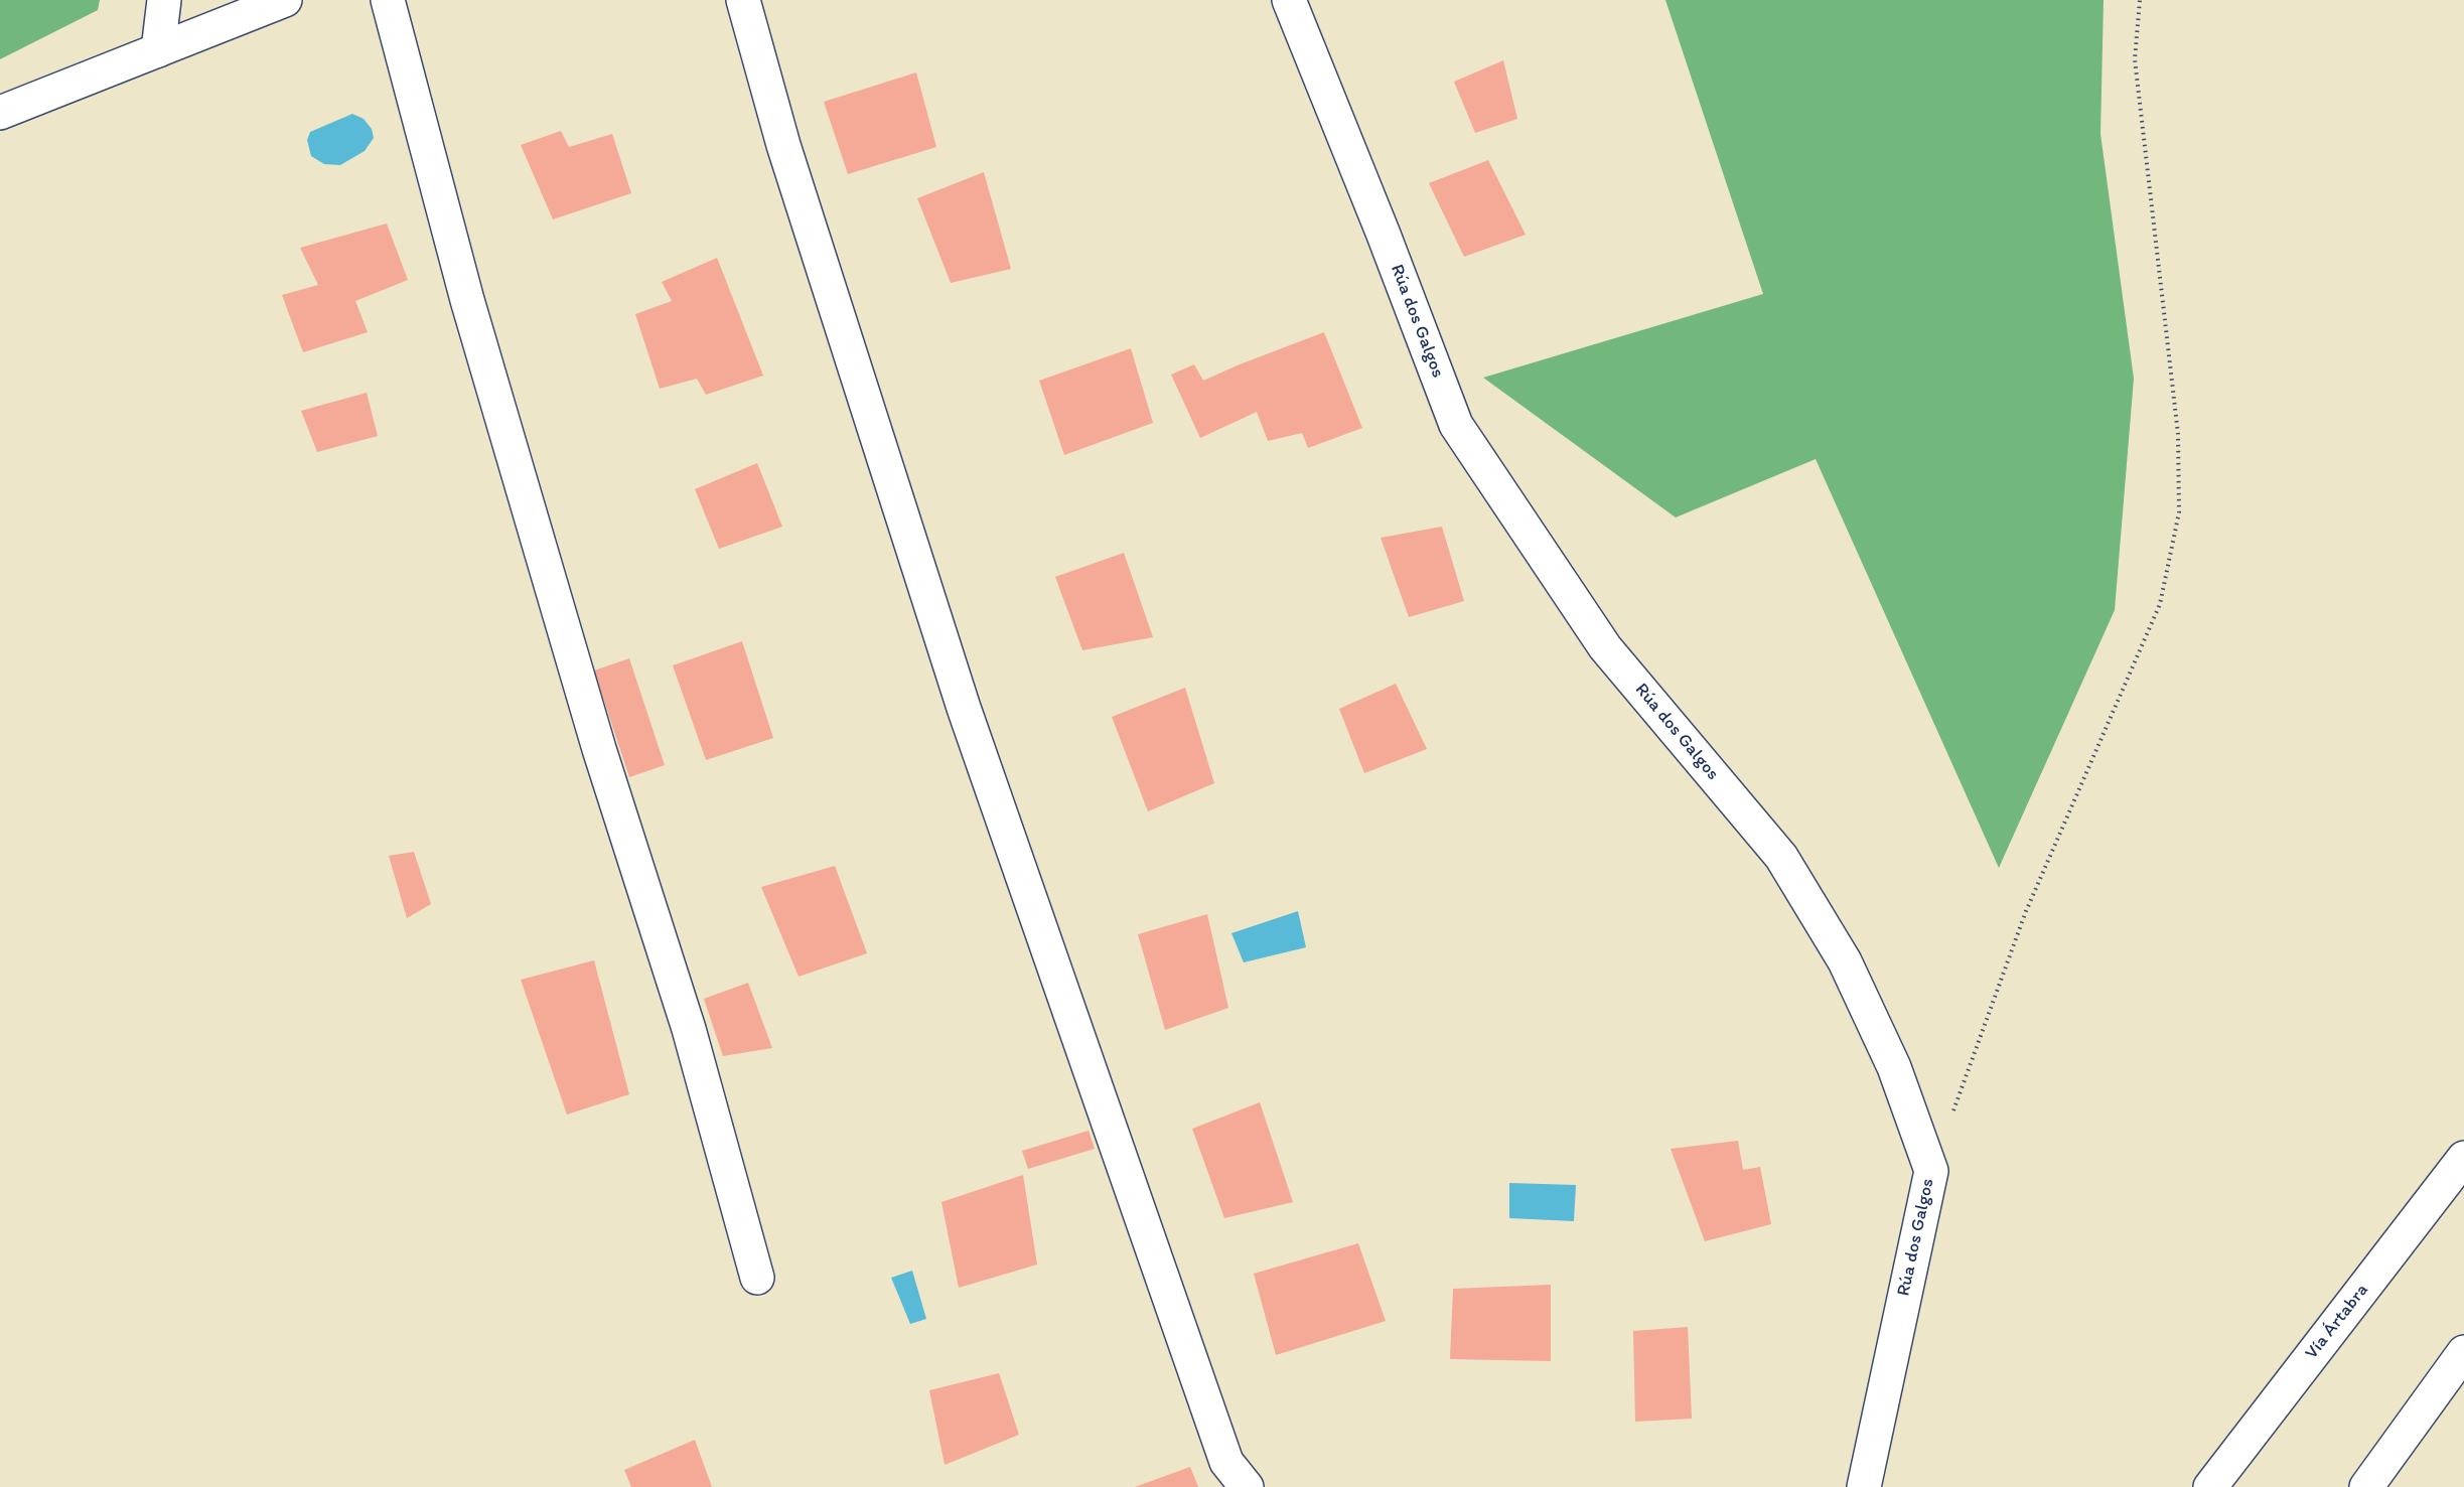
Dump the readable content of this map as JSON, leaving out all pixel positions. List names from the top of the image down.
{
  "streets": {
    "main road": ["Rúa dos Galgos", "Vía Ártabra"]
  }
}
